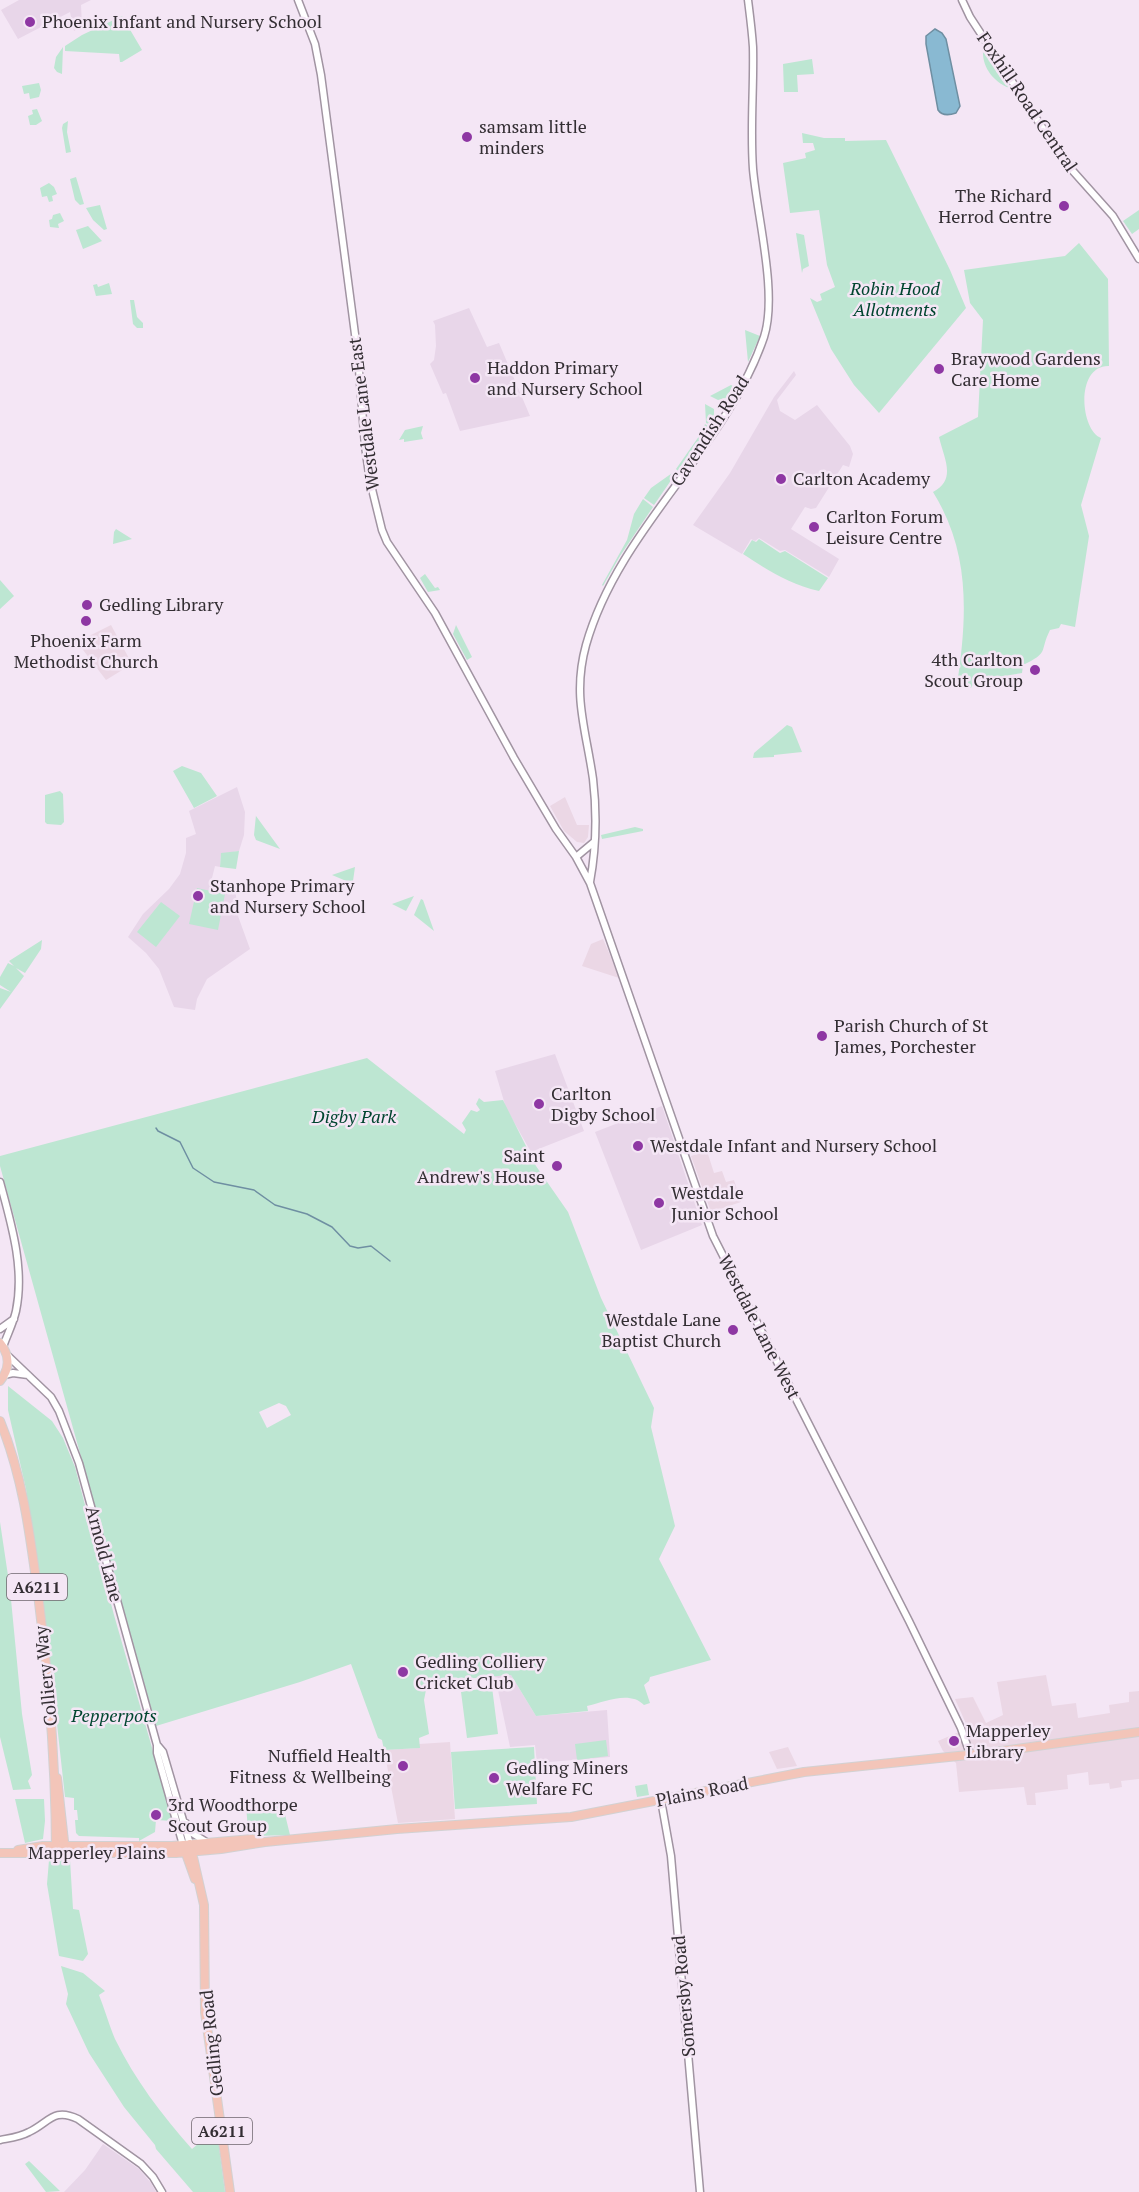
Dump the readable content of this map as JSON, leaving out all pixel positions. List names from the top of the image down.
{
  "streets": {
    "main road": [
      "A6211",
      "Colliery Way",
      "Plains Road",
      "Mapperley Plains",
      "Gedling Road"
    ],
    "street": [
      "Foxhill Road Central",
      "Westdale Lane East",
      "Cavendish Road",
      "Westdale Lane West",
      "Arnold Lane",
      "Somersby Road"
    ]
  },
  "crossings": [
    ["Westdale Lane East", "Cavendish Road"],
    ["Westdale Lane East", "Westdale Lane West"],
    ["Cavendish Road", "Westdale Lane West"],
    ["Westdale Lane West", "Plains Road"],
    ["Arnold Lane", "Plains Road"],
    ["Arnold Lane", "Mapperley Plains"],
    ["Arnold Lane", "Gedling Road"],
    ["Colliery Way", "Mapperley Plains"],
    ["Plains Road", "Mapperley Plains"],
    ["Plains Road", "Somersby Road"],
    ["Plains Road", "Gedling Road"],
    ["Mapperley Plains", "Gedling Road"]
  ],
  "parks": ["Robin Hood Allotments", "Digby Park", "Pepperpots"],
  "places": [
    "Phoenix Infant and Nursery School",
    "samsam little minders",
    "The Richard Herrod Centre",
    "Braywood Gardens Care Home",
    "Haddon Primary and Nursery School",
    "Carlton Academy",
    "Carlton Forum Leisure Centre",
    "Gedling Library",
    "Phoenix Farm Methodist Church",
    "4th Carlton Scout Group",
    "Stanhope Primary and Nursery School",
    "Parish Church of St James, Porchester",
    "Carlton Digby School",
    "Westdale Infant and Nursery School",
    "Saint Andrew's House",
    "Westdale Junior School",
    "Westdale Lane Baptist Church",
    "Gedling Colliery Cricket Club",
    "Mapperley Library",
    "Nuffield Health Fitness & Wellbeing",
    "Gedling Miners Welfare FC",
    "3rd Woodthorpe Scout Group"
  ]
}
